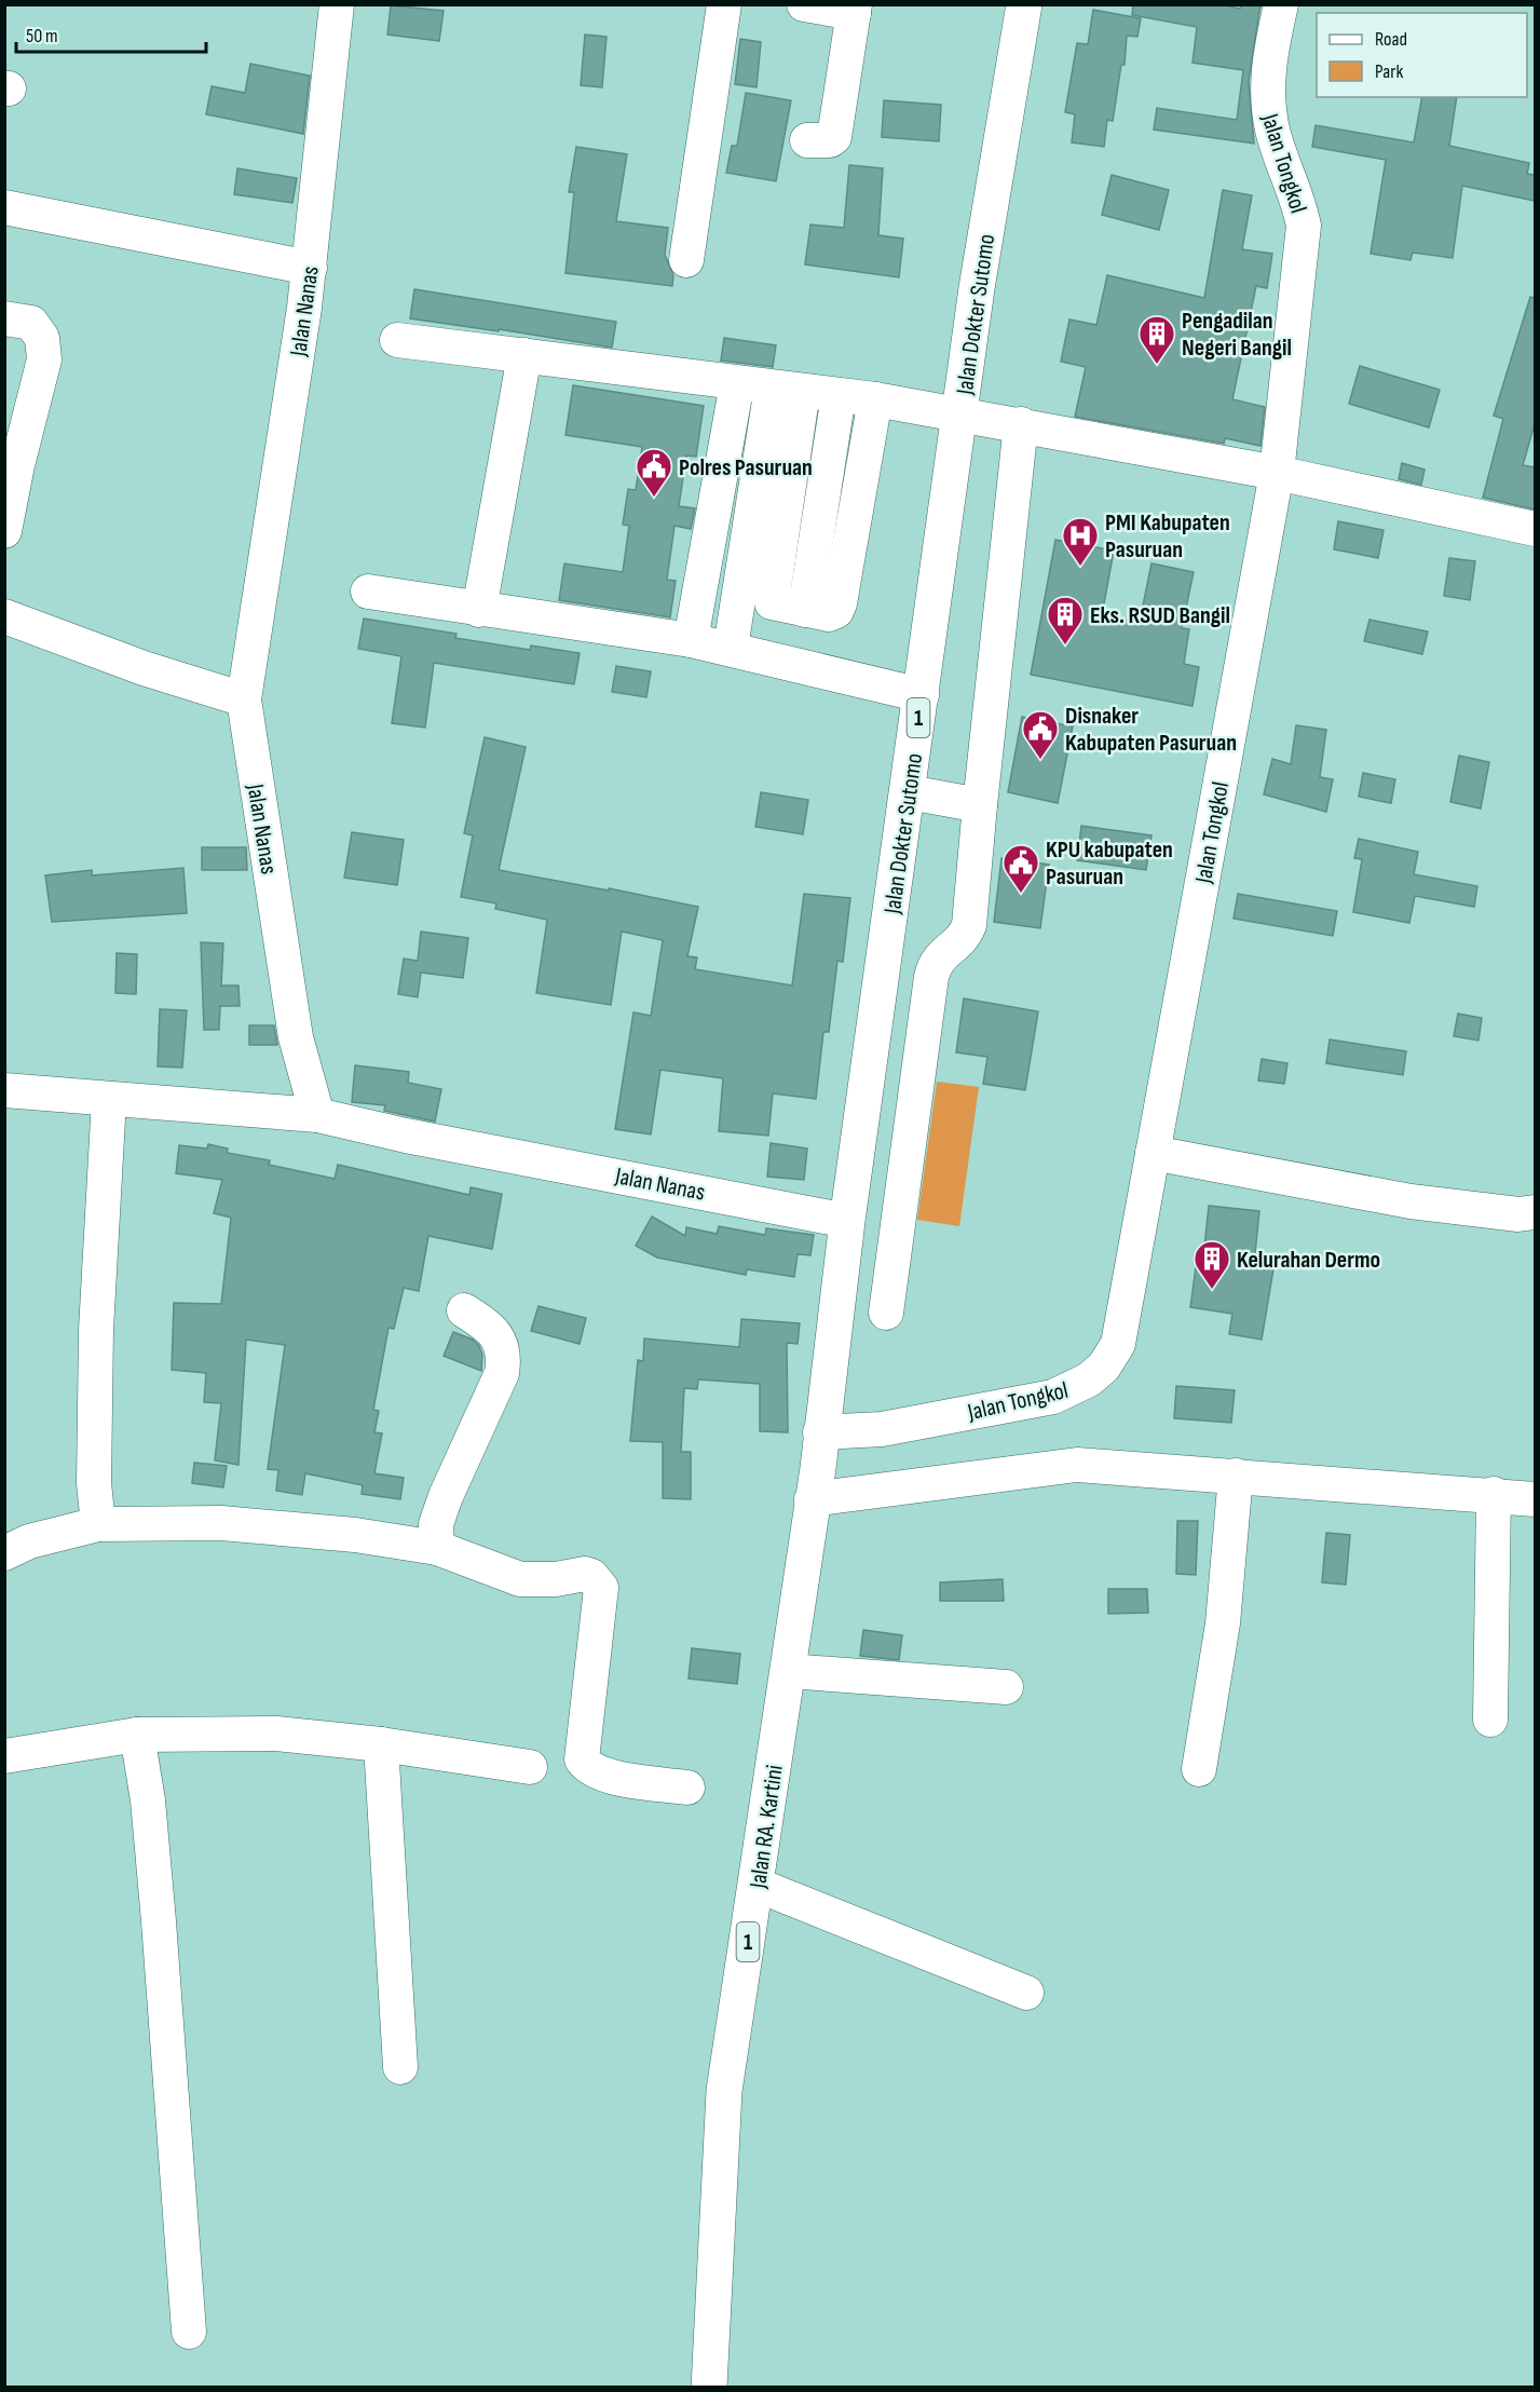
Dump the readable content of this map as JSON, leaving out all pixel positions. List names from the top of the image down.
{
  "streets": {
    "highway": ["Jalan Dokter Sutomo", "1", "Jalan RA. Kartini"],
    "street": ["Jalan Tongkol", "Jalan Nanas"]
  },
  "crossings": [
    ["Jalan Tongkol", "Jalan Dokter Sutomo"],
    ["Jalan Tongkol", "1"],
    ["Jalan Nanas", "Jalan Dokter Sutomo"],
    ["Jalan Dokter Sutomo", "1"],
    ["1", "Jalan RA. Kartini"]
  ],
  "places": {
    "building": ["Pengadilan Negeri Bangil", "Eks. RSUD Bangil", "Kelurahan Dermo"],
    "public building": ["Polres Pasuruan", "Disnaker Kabupaten Pasuruan", "KPU kabupaten Pasuruan"],
    "hospital": ["PMI Kabupaten Pasuruan"]
  },
  "legend": ["Road", "Park"],
  "scale_bar": "50 m"
}
